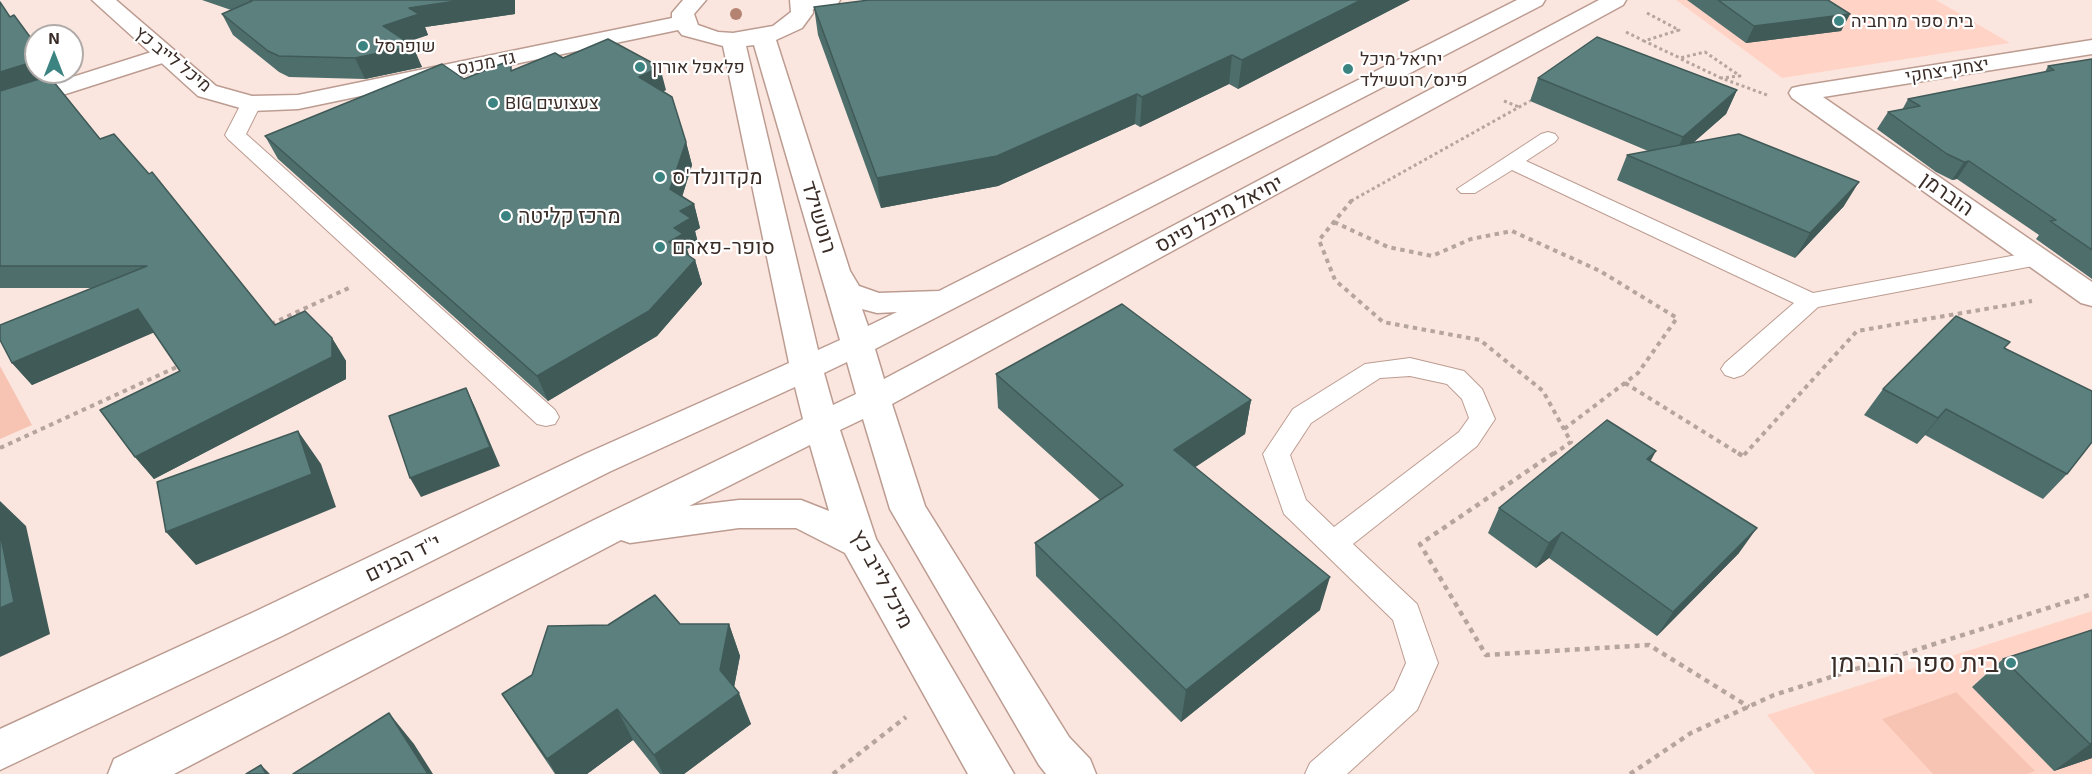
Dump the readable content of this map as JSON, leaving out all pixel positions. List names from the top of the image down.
{
  "streets": {
    "street": [
      "מיכל לייב כץ",
      "גד מכנס",
      "יצחק יצחקי",
      "הוברמן",
      "יחיאל מיכל פינס",
      "רוטשילד",
      "י''ד הבנים"
    ]
  },
  "crossings": [
    ["מיכל לייב כץ", "גד מכנס"],
    ["מיכל לייב כץ", "יחיאל מיכל פינס"],
    ["מיכל לייב כץ", "רוטשילד"],
    ["מיכל לייב כץ", "י''ד הבנים"],
    ["יצחק יצחקי", "הוברמן"],
    ["יחיאל מיכל פינס", "רוטשילד"],
    ["רוטשילד", "י''ד הבנים"]
  ],
  "places": [
    "בית ספר מרחביה",
    "שופרסל",
    "פלאפל אורון",
    "יחיאל מיכל פינס/רוטשילד",
    "BIG צעצועים",
    "מקדונלד'ס",
    "מרכז קליטה",
    "סופר-פארם",
    "בית ספר הוברמן"
  ],
  "north": "top"
}
